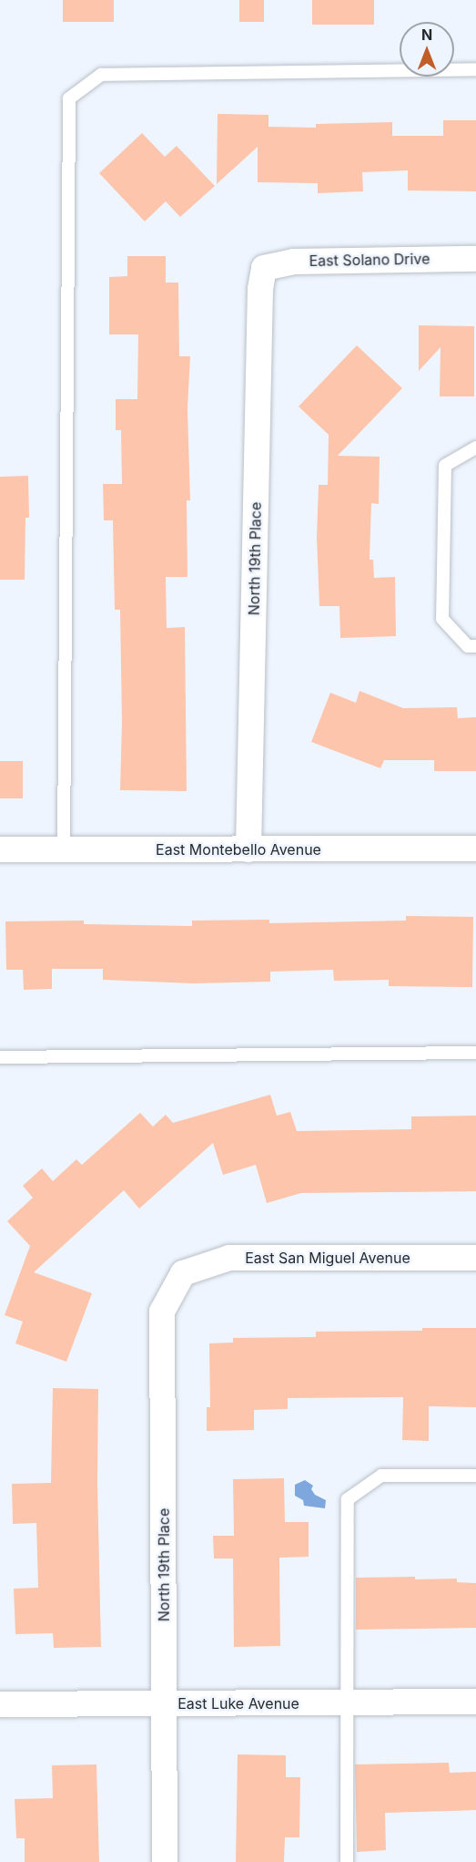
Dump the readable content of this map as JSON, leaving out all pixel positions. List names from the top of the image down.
{
  "streets": {
    "street": [
      "East Solano Drive",
      "North 19th Place",
      "East Montebello Avenue",
      "East San Miguel Avenue",
      "East Luke Avenue"
    ]
  },
  "crossings": [
    ["East Solano Drive", "North 19th Place"],
    ["North 19th Place", "East Montebello Avenue"],
    ["North 19th Place", "East San Miguel Avenue"],
    ["North 19th Place", "East Luke Avenue"]
  ],
  "north": "top"
}
